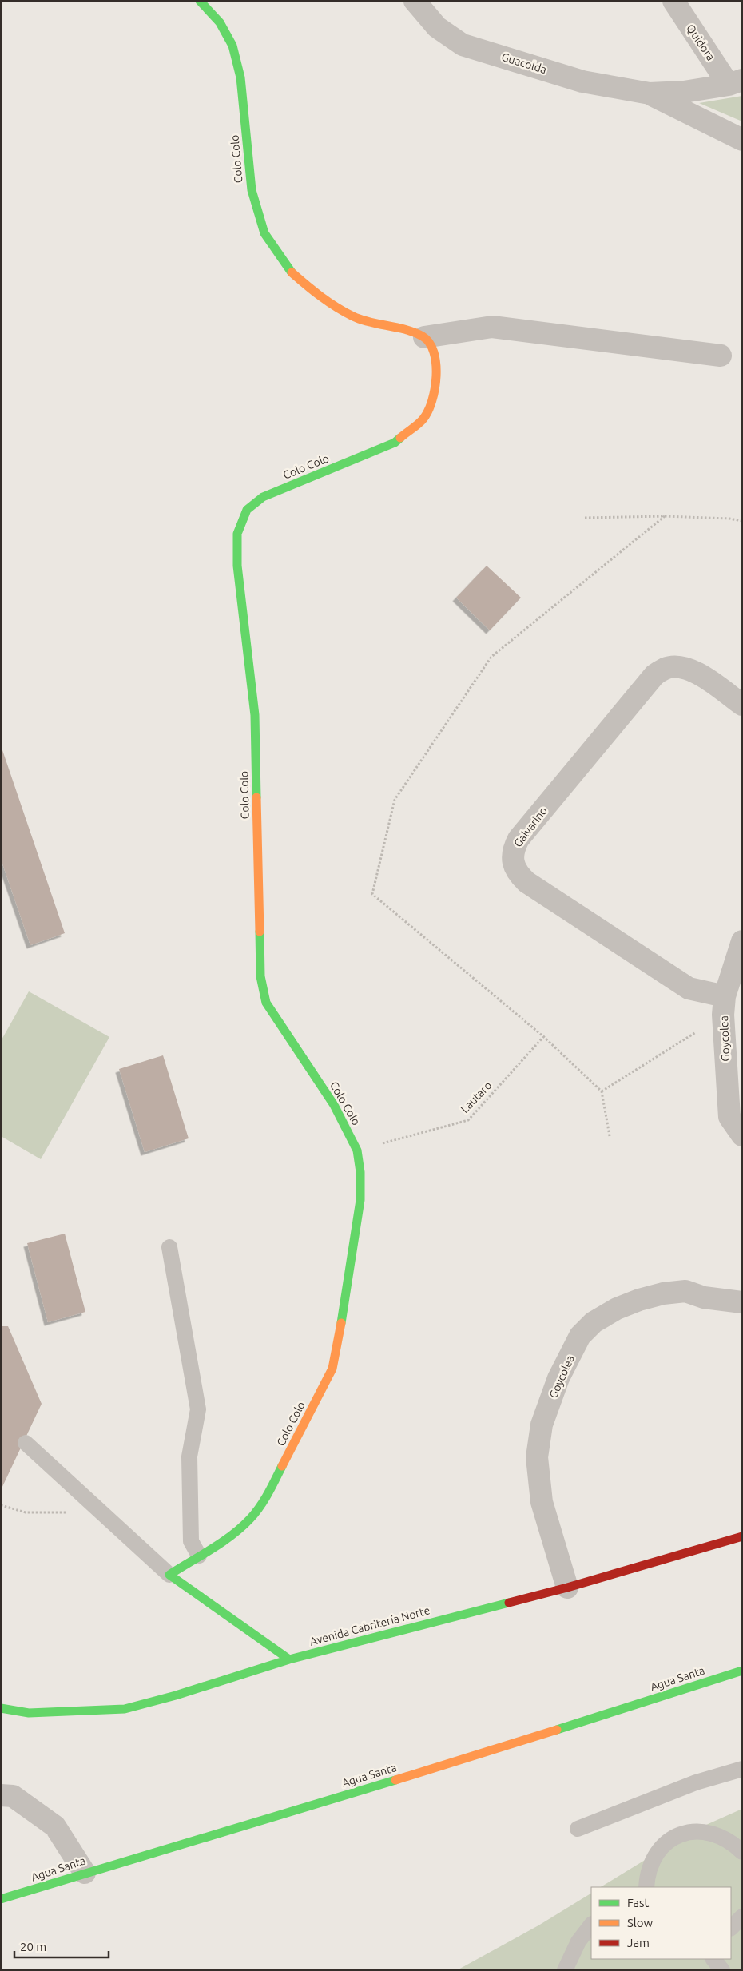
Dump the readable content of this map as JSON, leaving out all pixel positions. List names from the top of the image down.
{
  "streets": {
    "street": [
      "Quidora",
      "Guacolda",
      "Colo Colo",
      "Galvarino",
      "Goycolea",
      "Avenida Cabritería Norte",
      "Agua Santa"
    ],
    "path": ["Lautaro"]
  },
  "crossings": [
    ["Quidora", "Guacolda"],
    ["Colo Colo", "Lautaro"],
    ["Galvarino", "Goycolea"],
    ["Goycolea", "Avenida Cabritería Norte"]
  ],
  "legend": ["Fast", "Slow", "Jam"],
  "scale_bar": "20 m"
}
